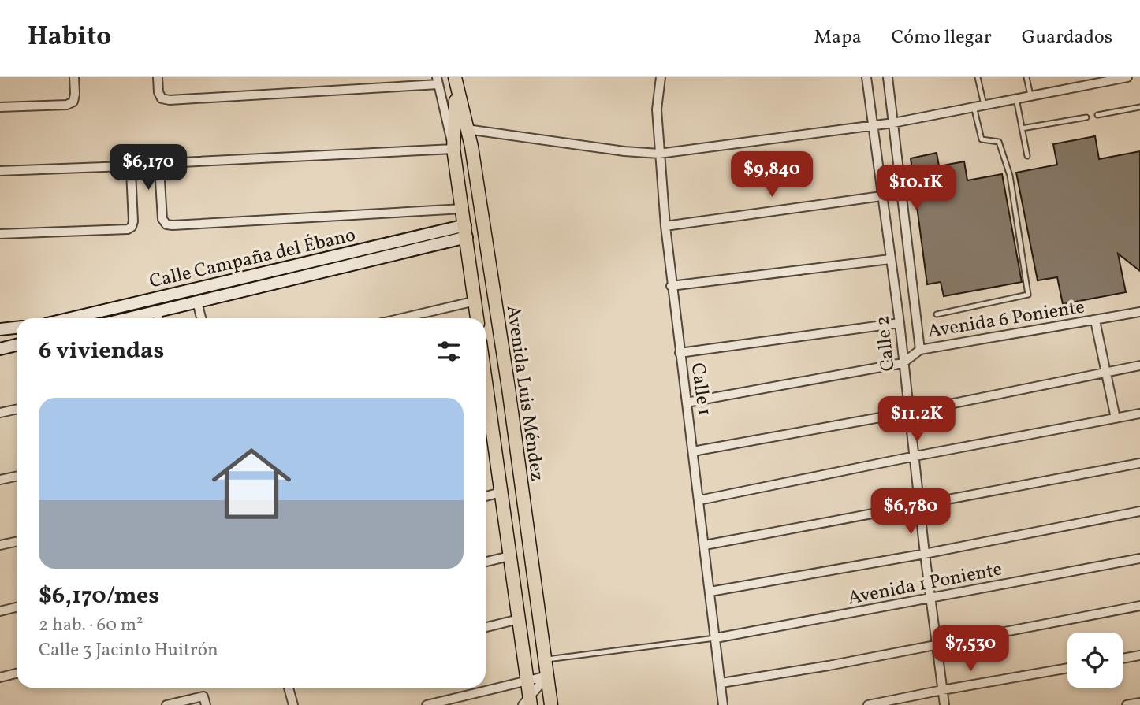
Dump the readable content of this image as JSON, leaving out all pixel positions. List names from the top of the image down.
{
  "streets": {
    "main road": ["Avenida Luis Méndez"],
    "street": [
      "Calle Campaña del Ébano",
      "Avenida 6 Poniente",
      "Calle 2",
      "Calle 1",
      "Avenida 1 Poniente"
    ]
  },
  "crossings": [
    ["Calle Campaña del Ébano", "Avenida Luis Méndez"],
    ["Avenida 6 Poniente", "Calle 2"],
    ["Avenida 6 Poniente", "Calle 1"],
    ["Calle 2", "Avenida 1 Poniente"],
    ["Calle 1", "Avenida 1 Poniente"]
  ],
  "page": {
    "header": "Habito",
    "nav": ["Mapa", "Cómo llegar", "Guardados"],
    "price": [
      "$6,170",
      "$9,840",
      "$10.1K",
      "$11.2K",
      "$6,780",
      "$7,530"
    ],
    "heading": "6 viviendas",
    "list": [
      {
        "name": "$6,170/mes",
        "note": "2 hab. · 60 m² · Calle 3 Jacinto Huitrón"
      }
    ]
  }
}
